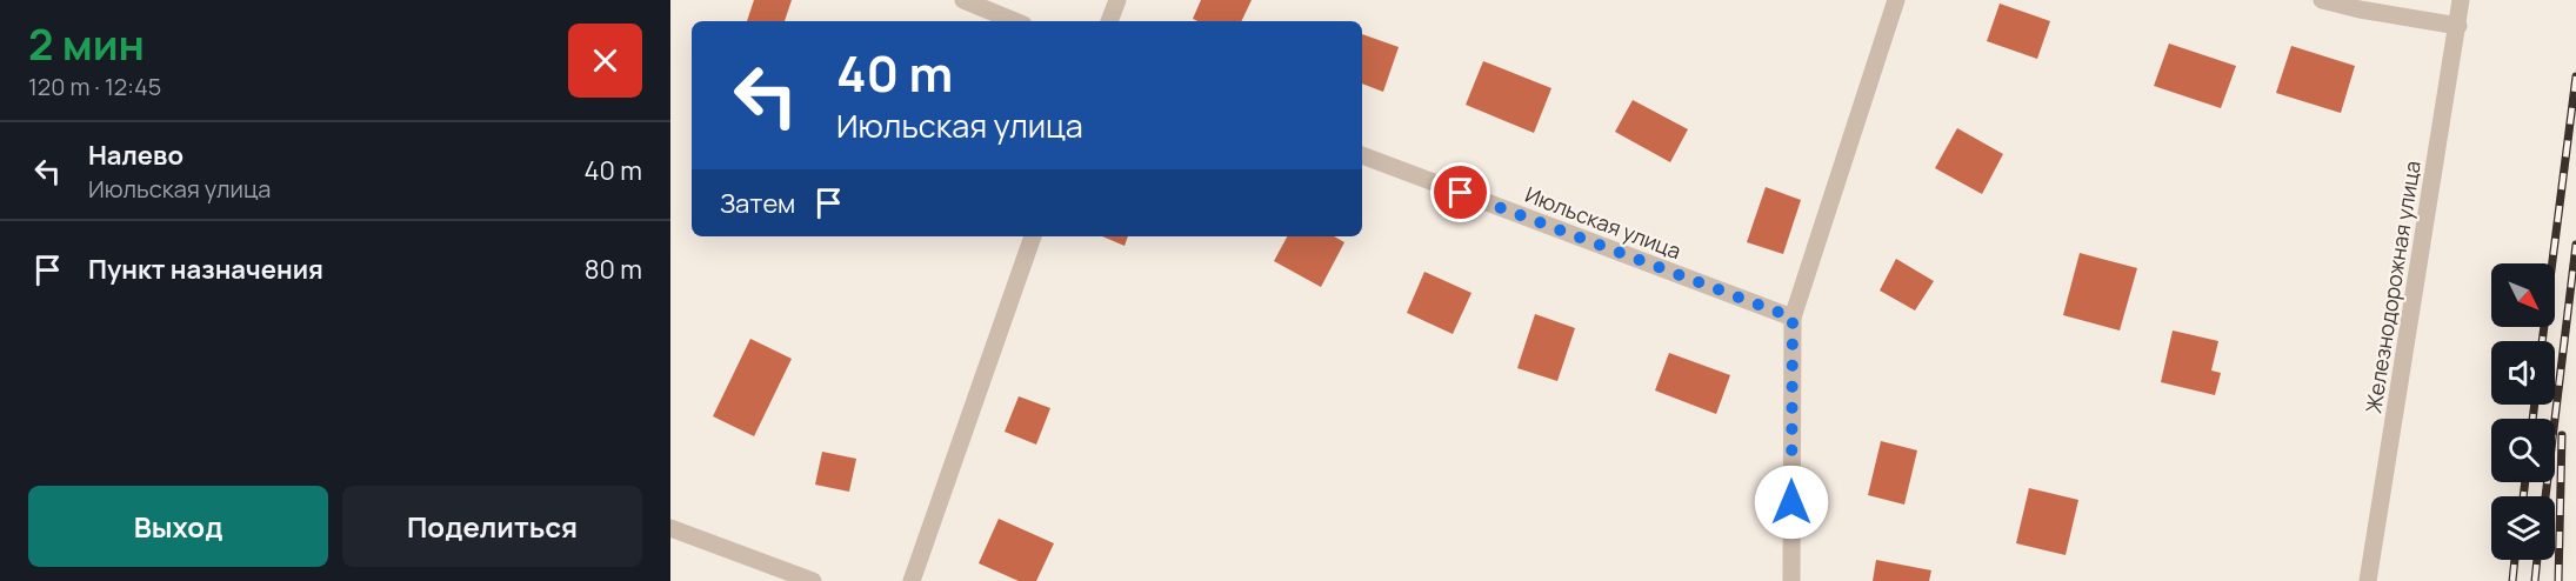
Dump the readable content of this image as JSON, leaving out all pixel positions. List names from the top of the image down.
{
  "streets": {
    "street": ["Июльская улица", "Железнодорожная улица"]
  },
  "north": "bottom right",
  "page": {
    "heading": ["2 мин", "120 m · 12:45"],
    "turn": ["40 m", "Июльская улица"],
    "list": [
      {
        "name": "Налево",
        "note": "Июльская улица",
        "value": "40 m"
      },
      {
        "name": "Пункт назначения",
        "value": "80 m"
      }
    ],
    "then": "Затем",
    "buttons": ["Выход", "Поделиться"]
  }
}
